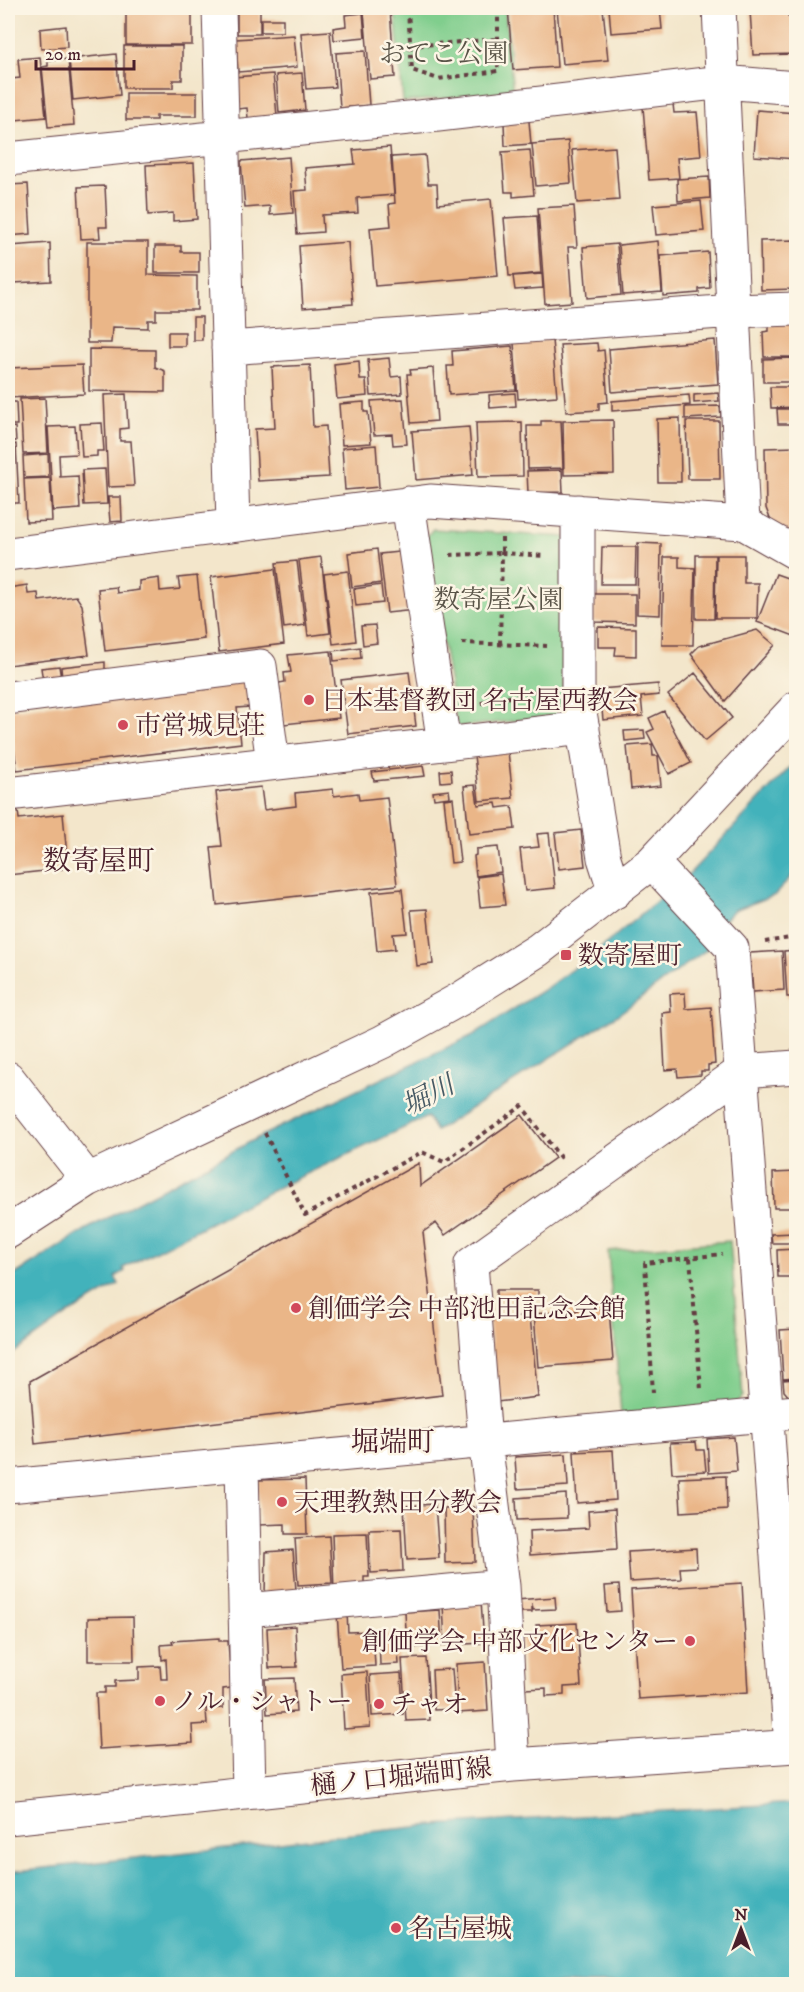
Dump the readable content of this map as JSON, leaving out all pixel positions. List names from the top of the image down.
{
  "streets": {
    "street": ["樋ノ口堀端町線"]
  },
  "districts": ["数寄屋町", "堀端町"],
  "water": ["堀川"],
  "parks": ["おてこ公園", "数寄屋公園"],
  "places": {
    "other": [
      "日本基督教団 名古屋西教会",
      "市営城見荘",
      "創価学会 中部池田記念会館",
      "天理教熱田分教会",
      "創価学会 中部文化センター",
      "ノル・シャトー",
      "チャオ",
      "名古屋城"
    ],
    "transit": ["数寄屋町"]
  },
  "scale_bar": "20 m",
  "north": "top"
}
